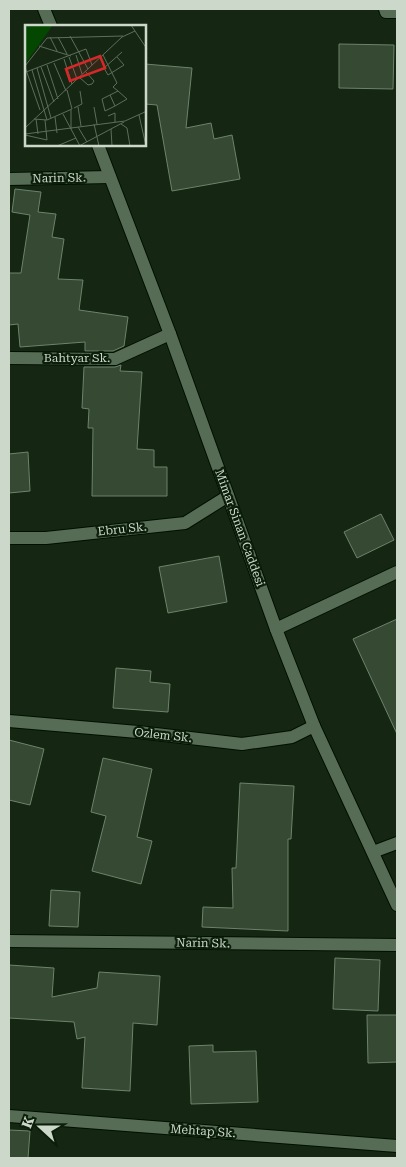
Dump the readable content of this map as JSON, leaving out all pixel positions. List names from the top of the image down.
{
  "streets": {
    "street": [
      "Narin Sk.",
      "Bahtyar Sk.",
      "Mimar Sinan Caddesi",
      "Ebru Sk.",
      "Ozlem Sk.",
      "Mehtap Sk."
    ]
  },
  "crossings": [
    ["Narin Sk.", "Mimar Sinan Caddesi"],
    ["Bahtyar Sk.", "Mimar Sinan Caddesi"],
    ["Mimar Sinan Caddesi", "Ebru Sk."],
    ["Mimar Sinan Caddesi", "Ozlem Sk."]
  ],
  "north": "left"
}
